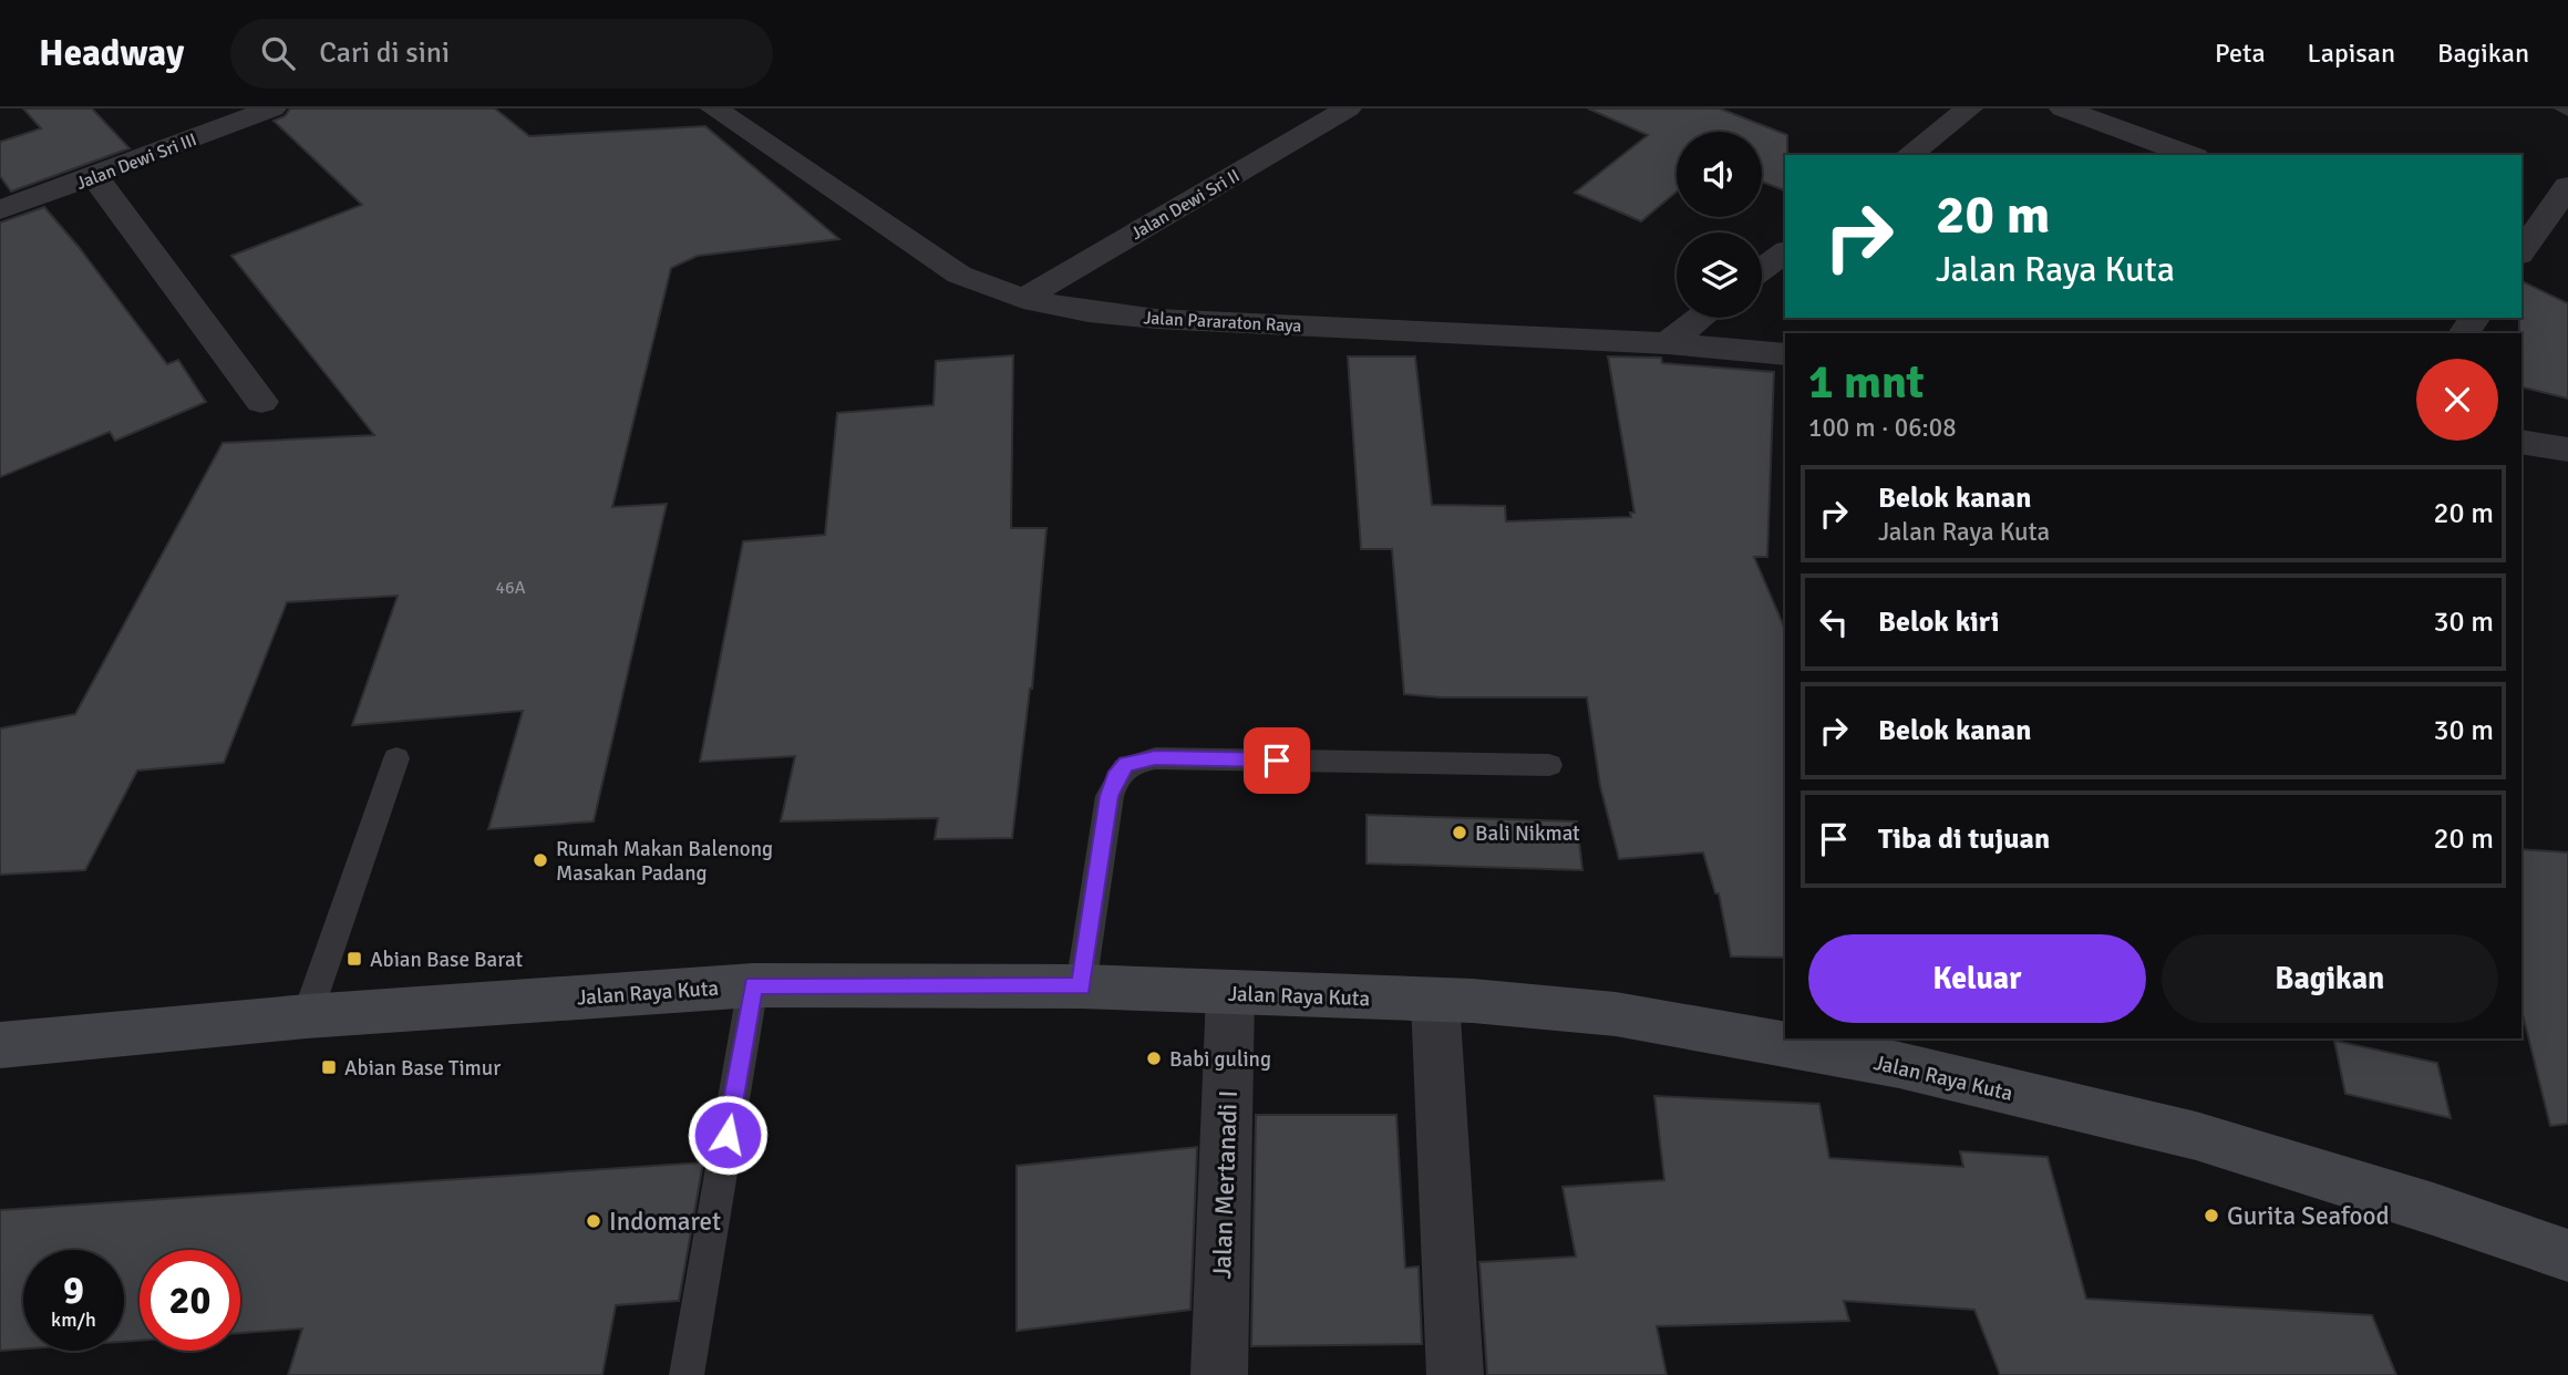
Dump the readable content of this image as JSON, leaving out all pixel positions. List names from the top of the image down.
{
  "streets": {
    "main road": ["Jalan Raya Kuta"],
    "street": [
      "Jalan Dewi Sri III",
      "Jalan Dewi Sri II",
      "Jalan Pararaton Raya",
      "Jalan Mertanadi I"
    ]
  },
  "crossings": [
    ["Jalan Dewi Sri II", "Jalan Pararaton Raya"],
    ["Jalan Raya Kuta", "Jalan Mertanadi I"]
  ],
  "places": {
    "other": [
      "Bali Nikmat",
      "Rumah Makan Balenong Masakan Padang",
      "Babi guling",
      "Gurita Seafood",
      "Indomaret"
    ],
    "transit": ["Abian Base Barat", "Abian Base Timur"]
  },
  "house_numbers": ["46A"],
  "page": {
    "header": "Headway",
    "search": "Cari di sini",
    "nav": ["Peta", "Lapisan", "Bagikan"],
    "turn": ["20 m", "Jalan Raya Kuta"],
    "heading": ["1 mnt", "100 m · 06:08"],
    "list": [
      {
        "name": "Belok kanan",
        "note": "Jalan Raya Kuta",
        "value": "20 m"
      },
      {
        "name": "Belok kiri",
        "value": "30 m"
      },
      {
        "name": "Belok kanan",
        "value": "30 m"
      },
      {
        "name": "Tiba di tujuan",
        "value": "20 m"
      }
    ],
    "buttons": ["Keluar", "Bagikan"],
    "speed": "9 km/h",
    "limit": "20"
  }
}
